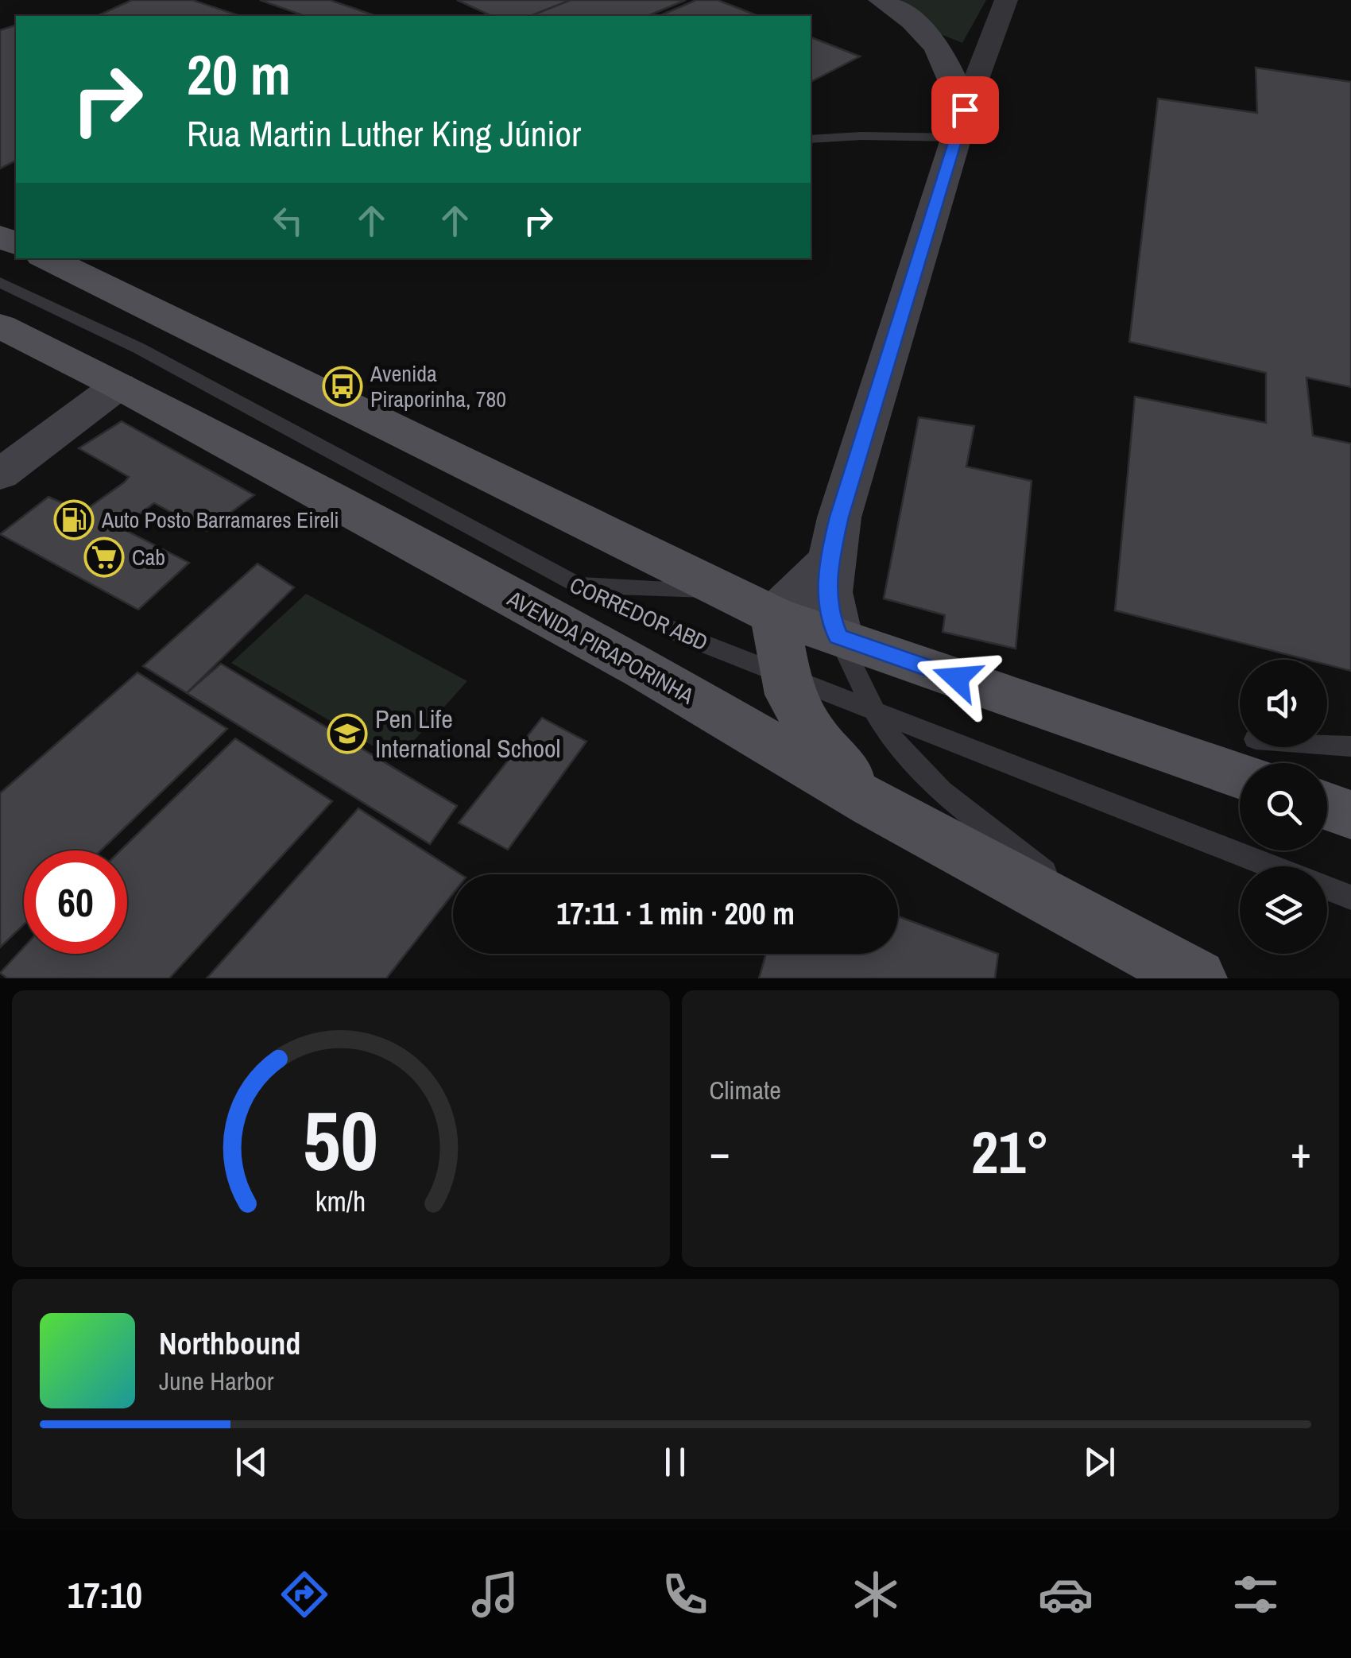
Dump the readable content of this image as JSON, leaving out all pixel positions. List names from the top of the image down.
{
  "streets": {
    "main road": ["AVENIDA PIRAPORINHA"],
    "lane": ["CORREDOR ABD"]
  },
  "places": {
    "bus stop": ["Avenida Piraporinha, 780"],
    "fuel station": ["Auto Posto Barramares Eireli"],
    "supermarket": ["Cab"],
    "school or university": ["Pen Life International School"]
  },
  "page": {
    "turn": ["20 m", "Rua Martin Luther King Júnior"],
    "limit": "60",
    "trip": "17:11 · 1 min · 200 m",
    "tile": "Climate",
    "heat": ["−", "21°", "+"],
    "song": ["Northbound", "June Harbor"],
    "tabs": "17:10",
    "gauge": ["50", "km/h"]
  }
}
